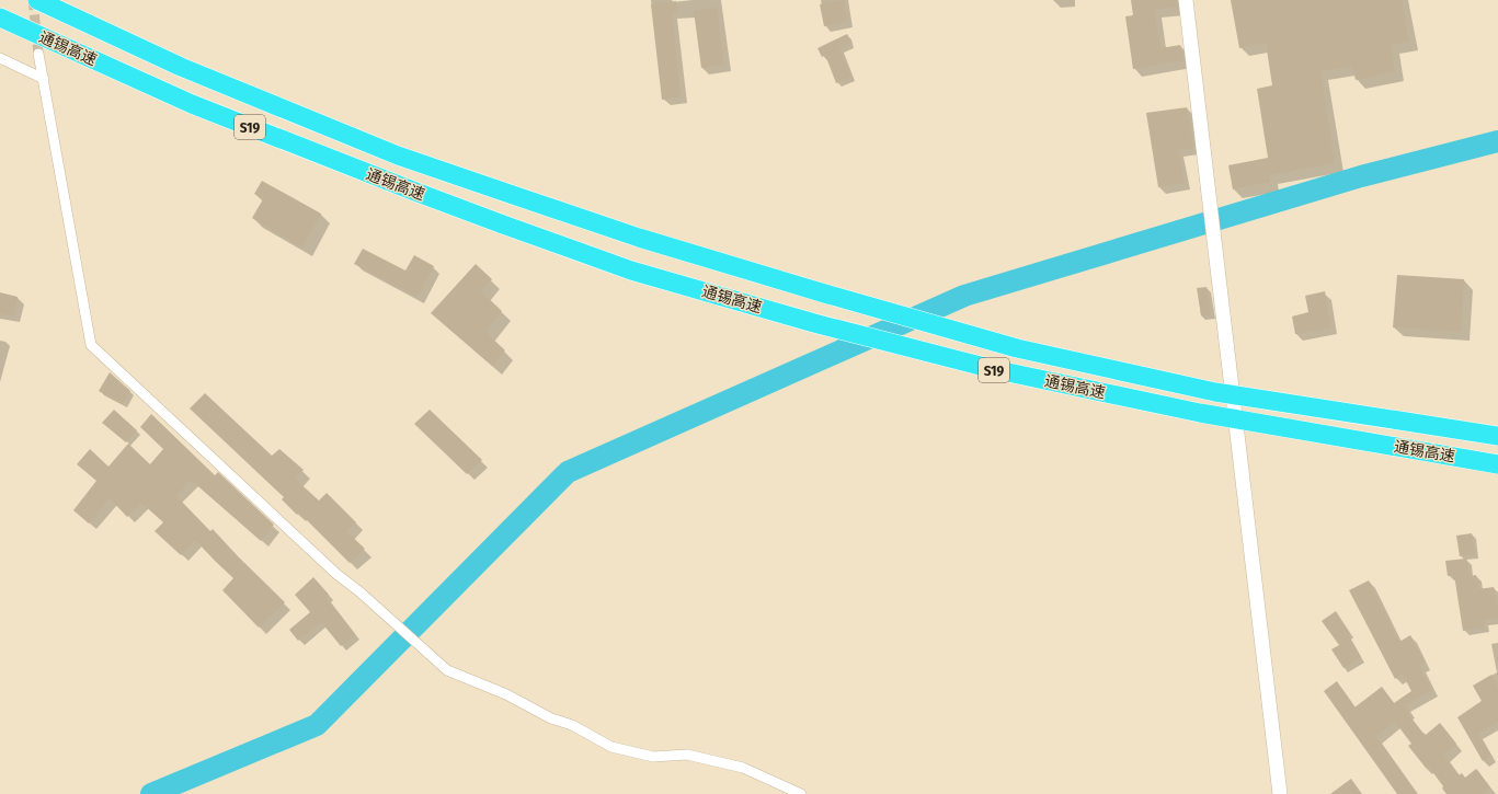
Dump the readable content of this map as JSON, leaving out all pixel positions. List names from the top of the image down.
{
  "streets": {
    "highway": ["通锡高速", "S19"]
  }
}
